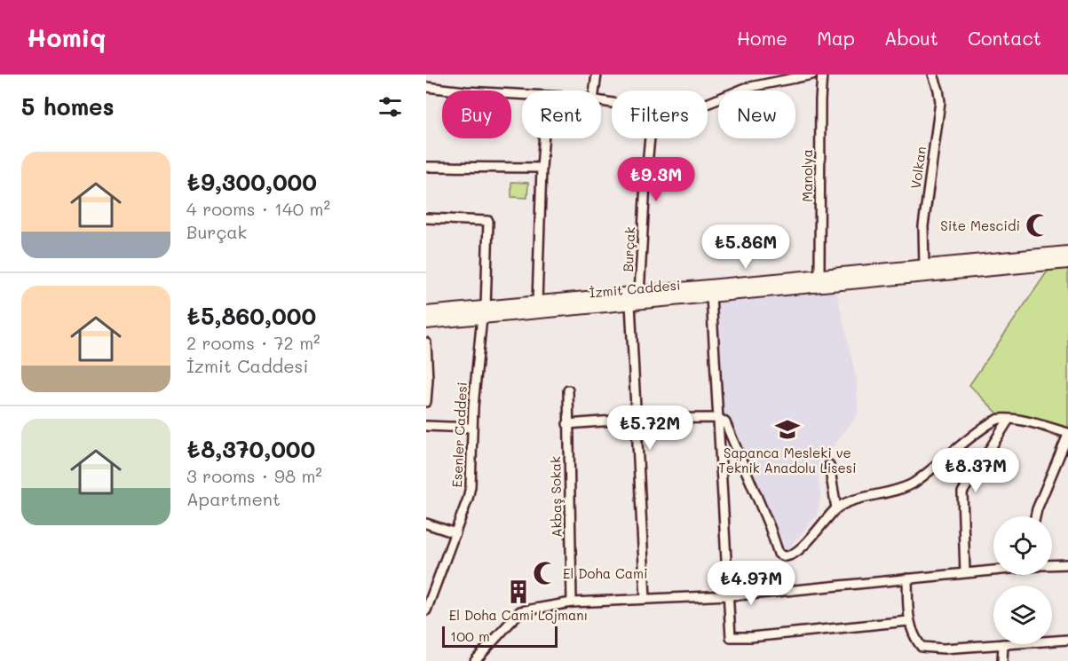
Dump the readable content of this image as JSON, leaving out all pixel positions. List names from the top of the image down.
{
  "streets": {
    "main road": ["İzmit Caddesi"],
    "street": [
      "Volkan",
      "Manolya",
      "Burçak",
      "Esenler Caddesi",
      "Akbaş Sokak"
    ]
  },
  "crossings": [
    ["Volkan", "İzmit Caddesi"],
    ["Manolya", "İzmit Caddesi"],
    ["Burçak", "İzmit Caddesi"],
    ["İzmit Caddesi", "Esenler Caddesi"]
  ],
  "places": {
    "mosque": ["Site Mescidi", "El Doha Cami"],
    "school or university": ["Sapanca Mesleki ve Teknik Anadolu Lisesi"],
    "building": ["El Doha Cami Lojmanı"]
  },
  "scale_bar": "100 m",
  "page": {
    "header": "Homiq",
    "nav": [
      "Home",
      "Map",
      "About",
      "Contact"
    ],
    "heading": "5 homes",
    "chip": [
      "Buy",
      "Rent",
      "Filters",
      "New"
    ],
    "list": [
      {
        "name": "₺9,300,000",
        "note": "4 rooms · 140 m² · Burçak"
      },
      {
        "name": "₺5,860,000",
        "note": "2 rooms · 72 m² · İzmit Caddesi"
      },
      {
        "name": "₺8,370,000",
        "note": "3 rooms · 98 m² · Apartment"
      }
    ],
    "price": [
      "₺9.3M",
      "₺5.86M",
      "₺5.72M",
      "₺8.37M",
      "₺4.97M"
    ],
    "scale": "100 m"
  }
}
